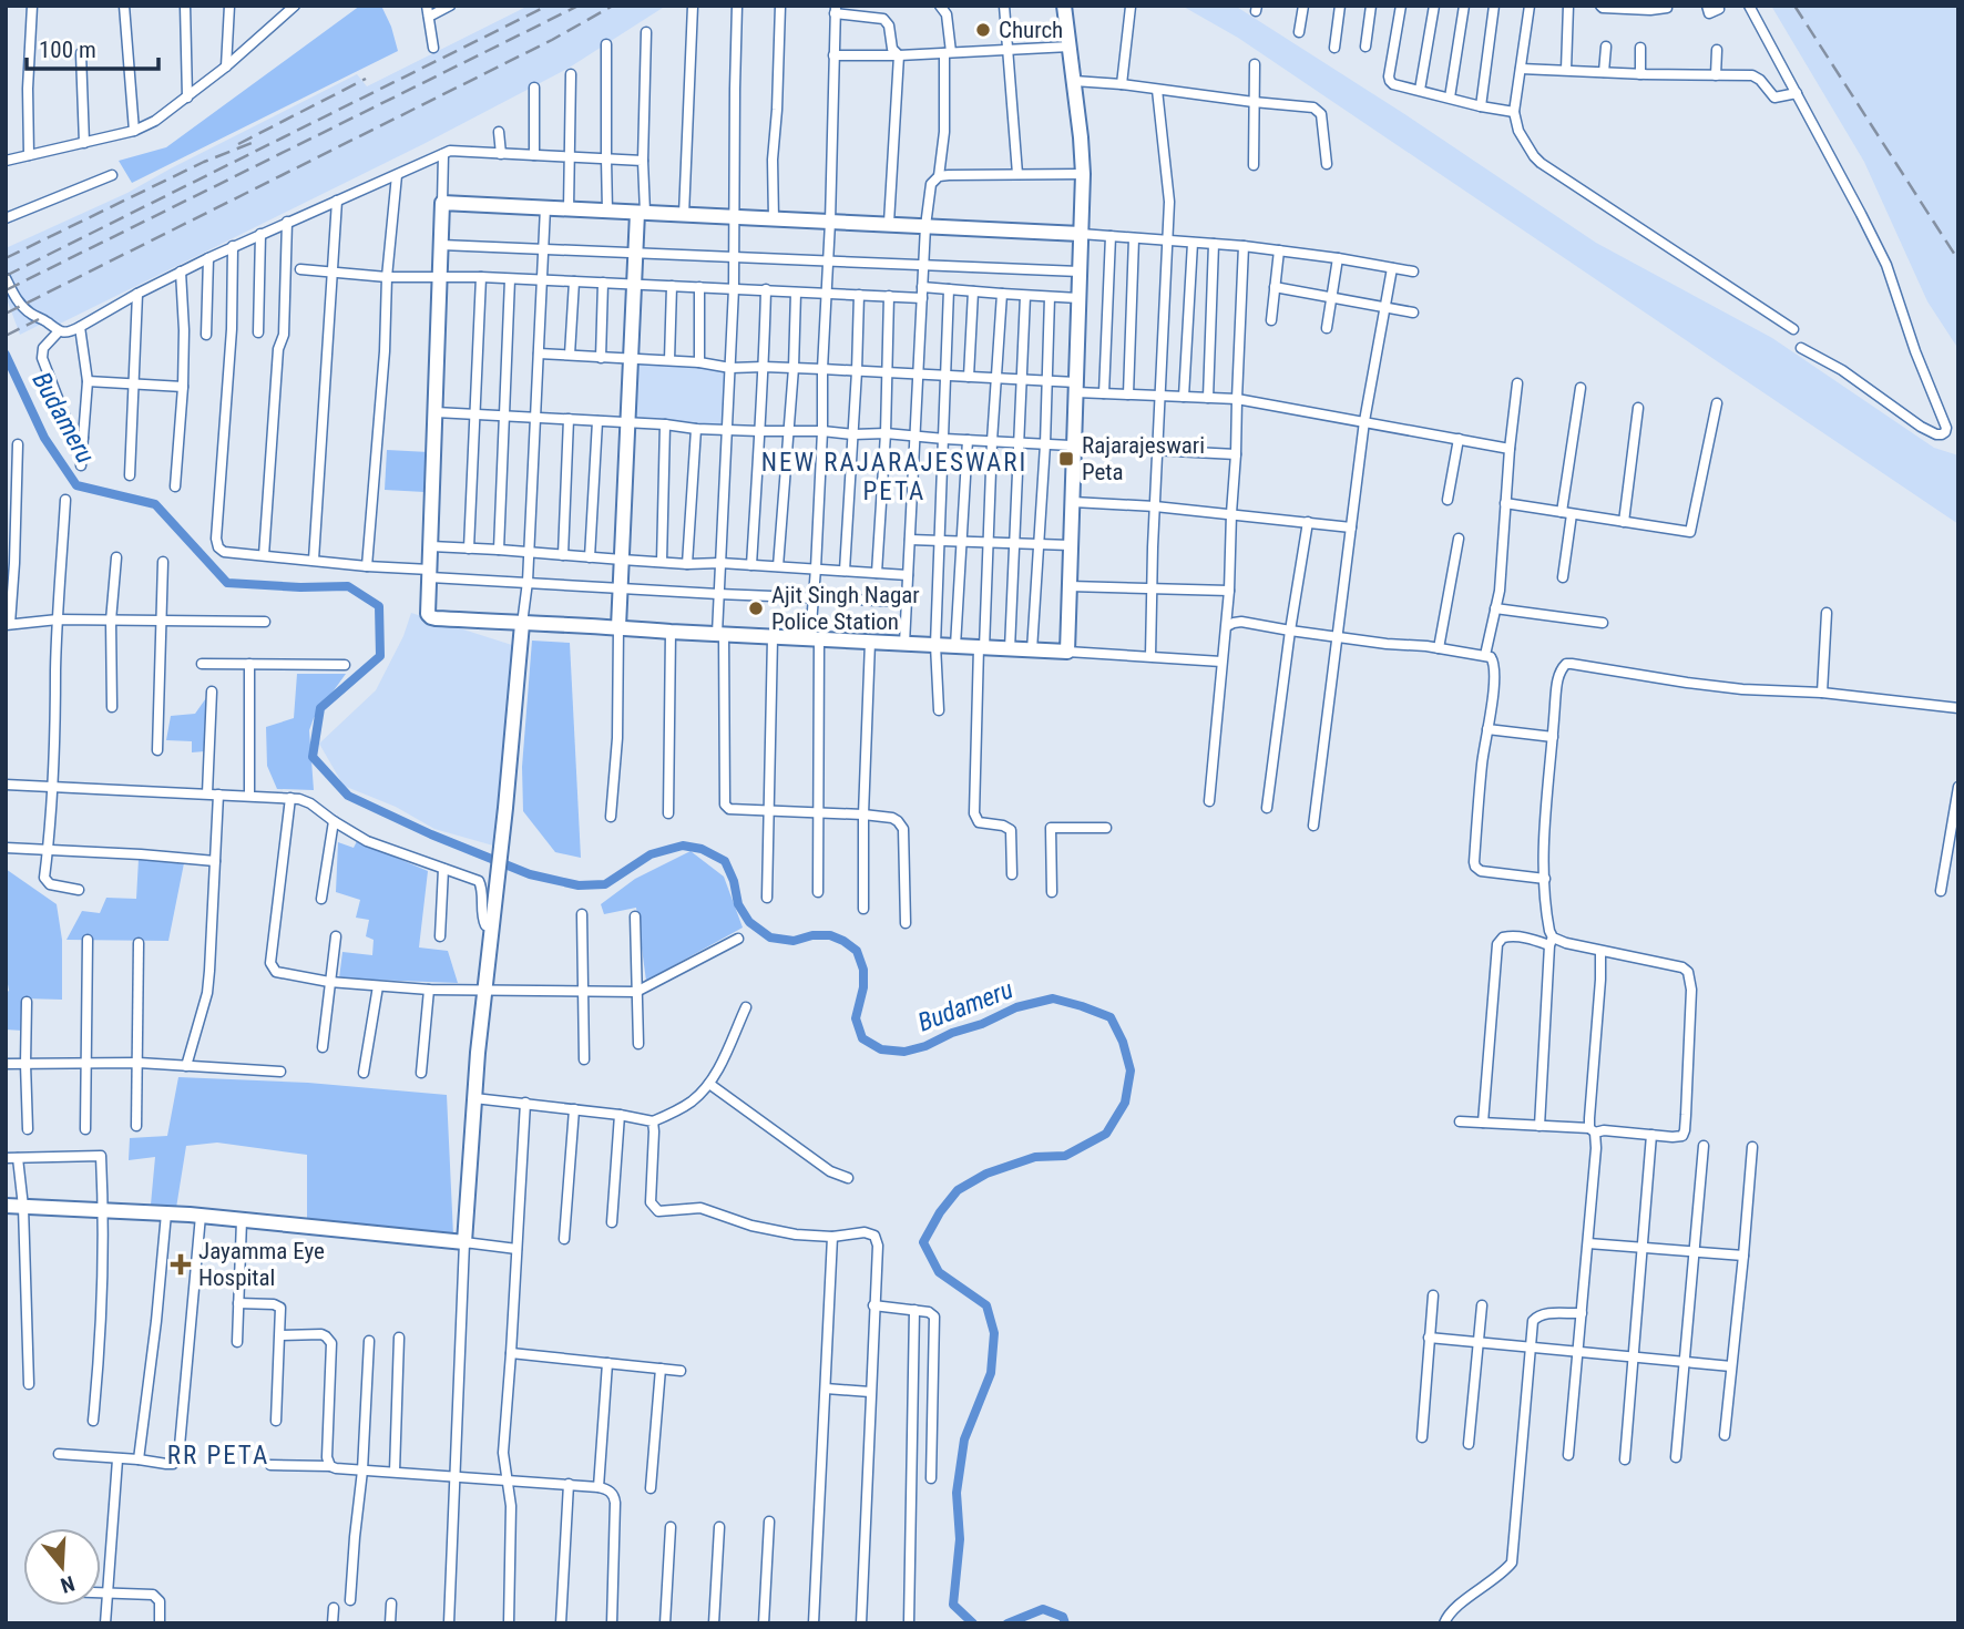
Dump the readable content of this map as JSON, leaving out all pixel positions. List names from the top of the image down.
{
  "districts": ["NEW RAJARAJESWARI PETA", "RR PETA"],
  "water": ["Budameru"],
  "places": {
    "other": ["Church", "Ajit Singh Nagar Police Station"],
    "transit": ["Rajarajeswari Peta"],
    "health": ["Jayamma Eye Hospital"]
  },
  "scale_bar": "100 m",
  "north": "bottom"
}
